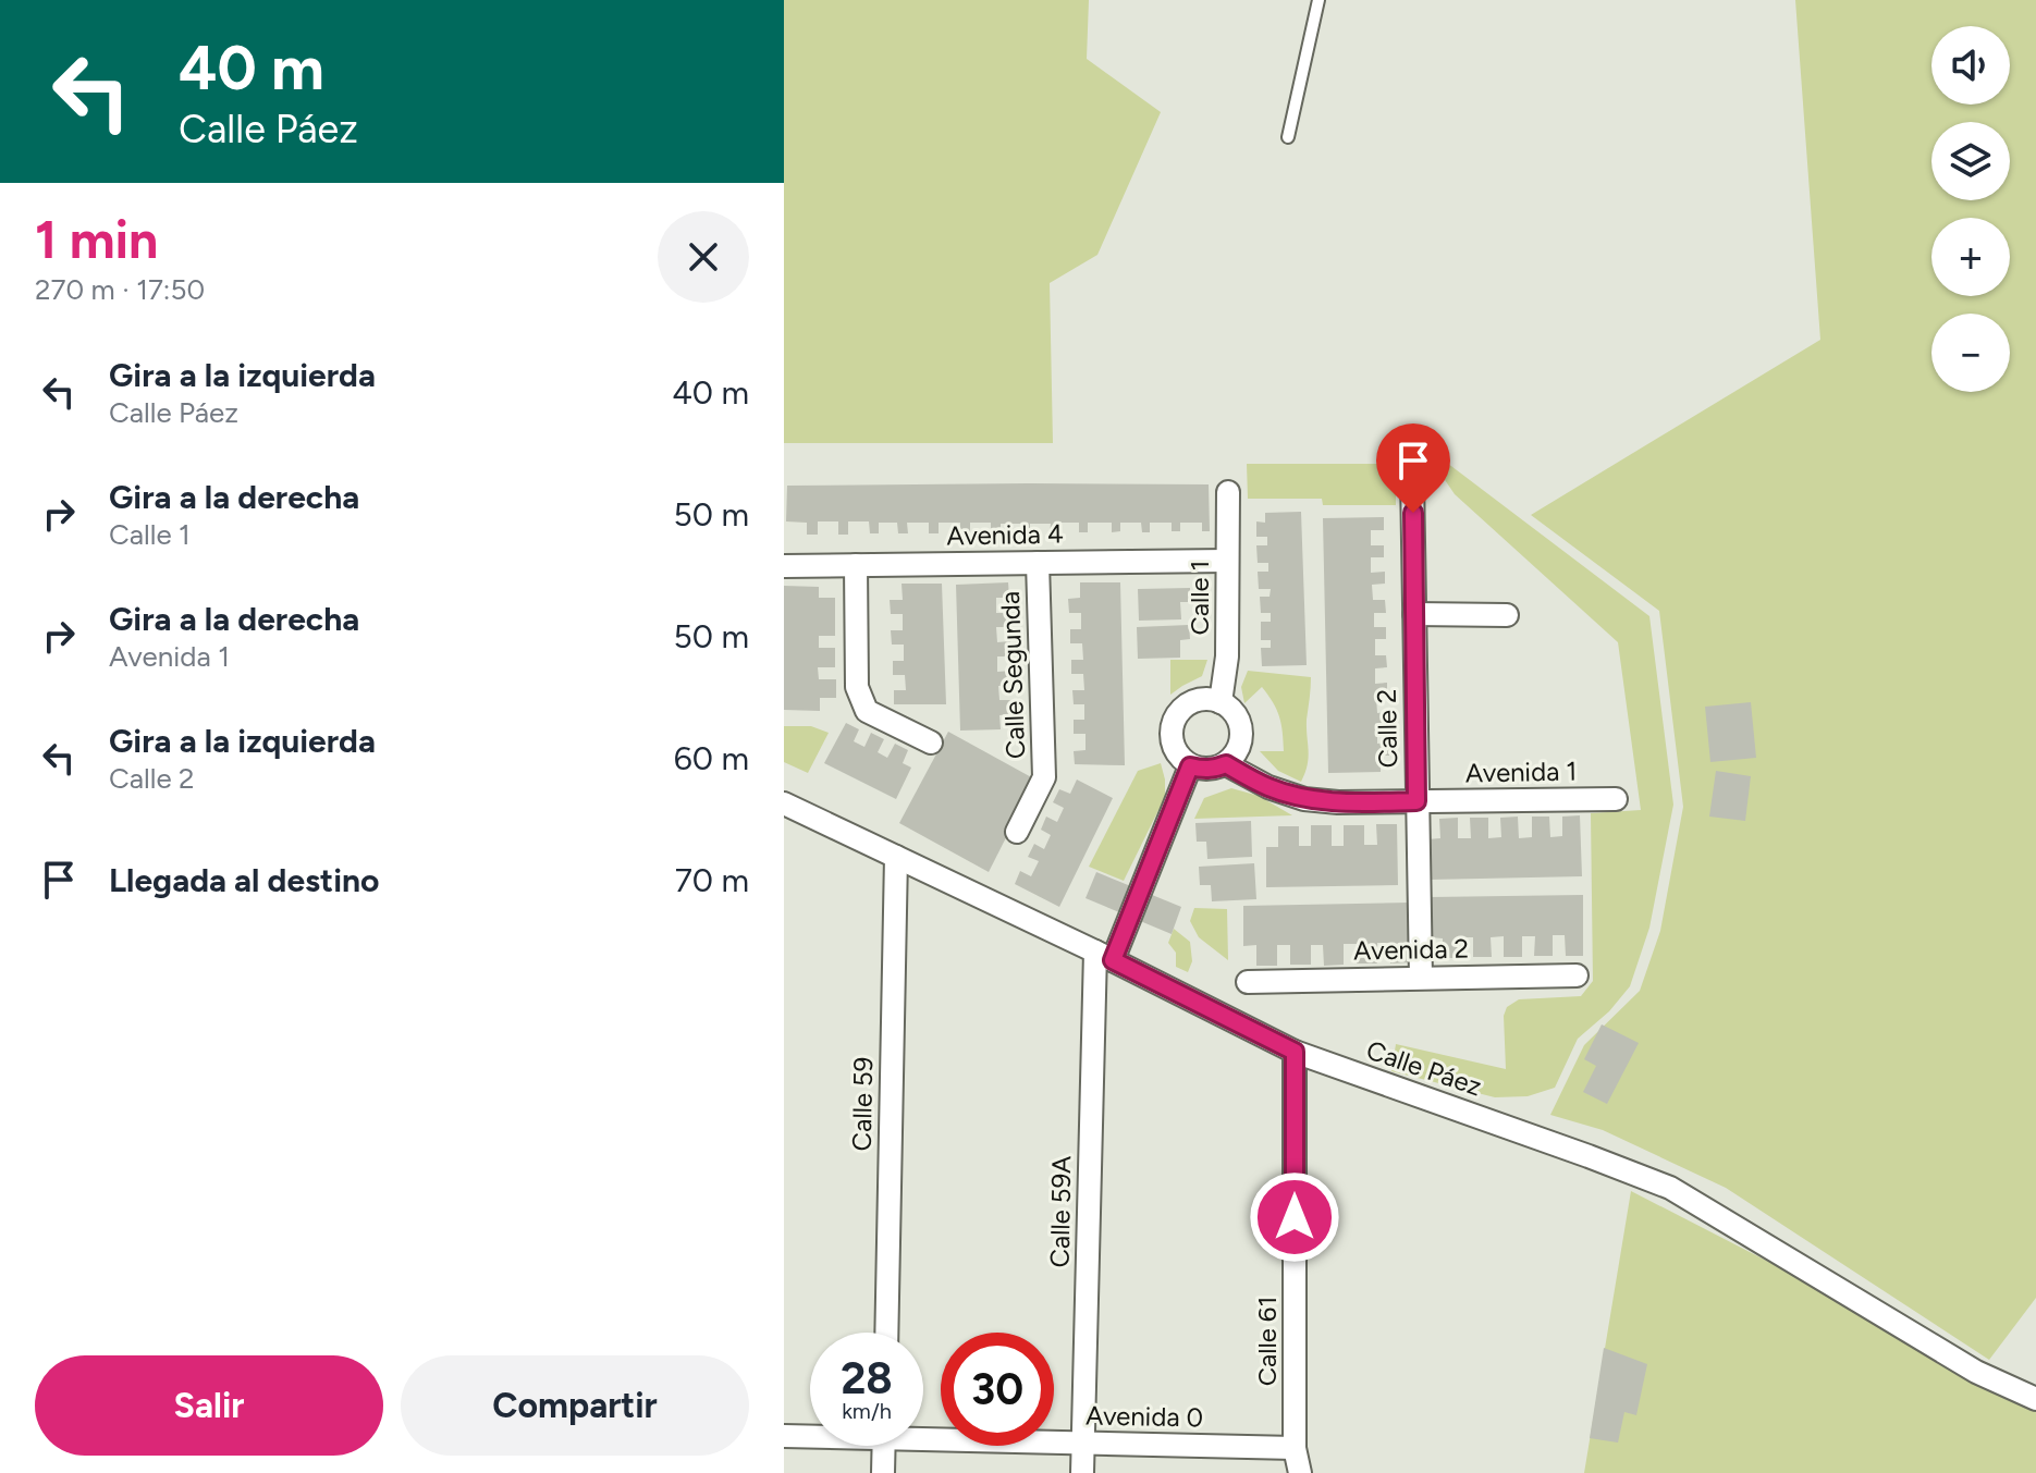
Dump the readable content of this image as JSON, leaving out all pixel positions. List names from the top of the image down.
{
  "streets": {
    "street": [
      "Avenida 4",
      "Calle 1",
      "Calle Segunda",
      "Calle 2",
      "Avenida 1",
      "Avenida 2",
      "Calle Páez",
      "Calle 59",
      "Calle 59A",
      "Calle 61",
      "Avenida 0"
    ]
  },
  "crossings": [
    ["Avenida 4", "Calle 1"],
    ["Avenida 4", "Calle Segunda"],
    ["Calle 1", "Avenida 1"],
    ["Calle 2", "Avenida 1"],
    ["Calle 2", "Avenida 2"],
    ["Calle Páez", "Calle 59"],
    ["Calle Páez", "Calle 59A"],
    ["Calle Páez", "Calle 61"],
    ["Calle 59A", "Avenida 0"],
    ["Calle 61", "Avenida 0"]
  ],
  "page": {
    "turn": ["40 m", "Calle Páez"],
    "map_buttons": ["+", "−"],
    "heading": ["1 min", "270 m · 17:50"],
    "list": [
      {
        "name": "Gira a la izquierda",
        "note": "Calle Páez",
        "value": "40 m"
      },
      {
        "name": "Gira a la derecha",
        "note": "Calle 1",
        "value": "50 m"
      },
      {
        "name": "Gira a la derecha",
        "note": "Avenida 1",
        "value": "50 m"
      },
      {
        "name": "Gira a la izquierda",
        "note": "Calle 2",
        "value": "60 m"
      },
      {
        "name": "Llegada al destino",
        "value": "70 m"
      }
    ],
    "speed": "28 km/h",
    "limit": "30",
    "buttons": ["Salir", "Compartir"]
  }
}
